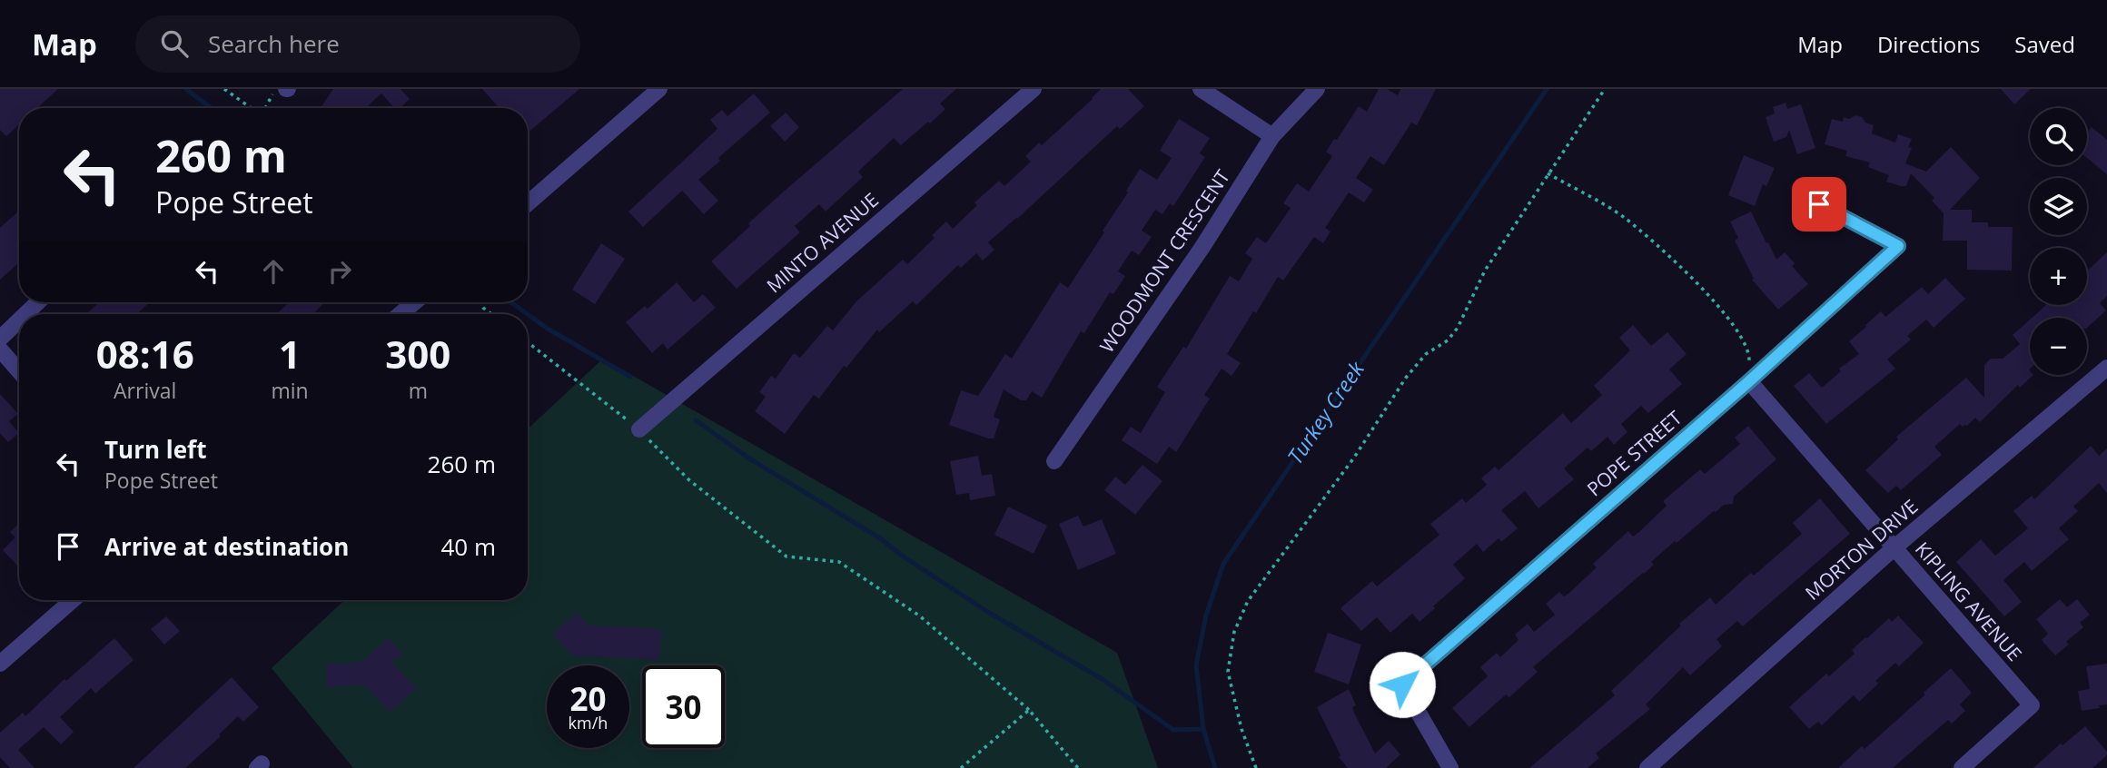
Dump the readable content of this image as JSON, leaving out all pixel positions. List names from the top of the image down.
{
  "streets": {
    "street": [
      "MINTO AVENUE",
      "WOODMONT CRESCENT",
      "POPE STREET",
      "MORTON DRIVE",
      "KIPLING AVENUE"
    ]
  },
  "crossings": [
    ["POPE STREET", "KIPLING AVENUE"],
    ["MORTON DRIVE", "KIPLING AVENUE"]
  ],
  "water": ["Turkey Creek"],
  "page": {
    "header": "Map",
    "search": "Search here",
    "nav": ["Map", "Directions", "Saved"],
    "map_buttons": ["+", "−"],
    "turn": ["260 m", "Pope Street"],
    "eta": [
      "08:16",
      "Arrival",
      "1",
      "min",
      "300",
      "m"
    ],
    "list": [
      {
        "name": "Turn left",
        "note": "Pope Street",
        "value": "260 m"
      },
      {
        "name": "Arrive at destination",
        "value": "40 m"
      }
    ],
    "speed": "20 km/h",
    "limit": "30"
  }
}
